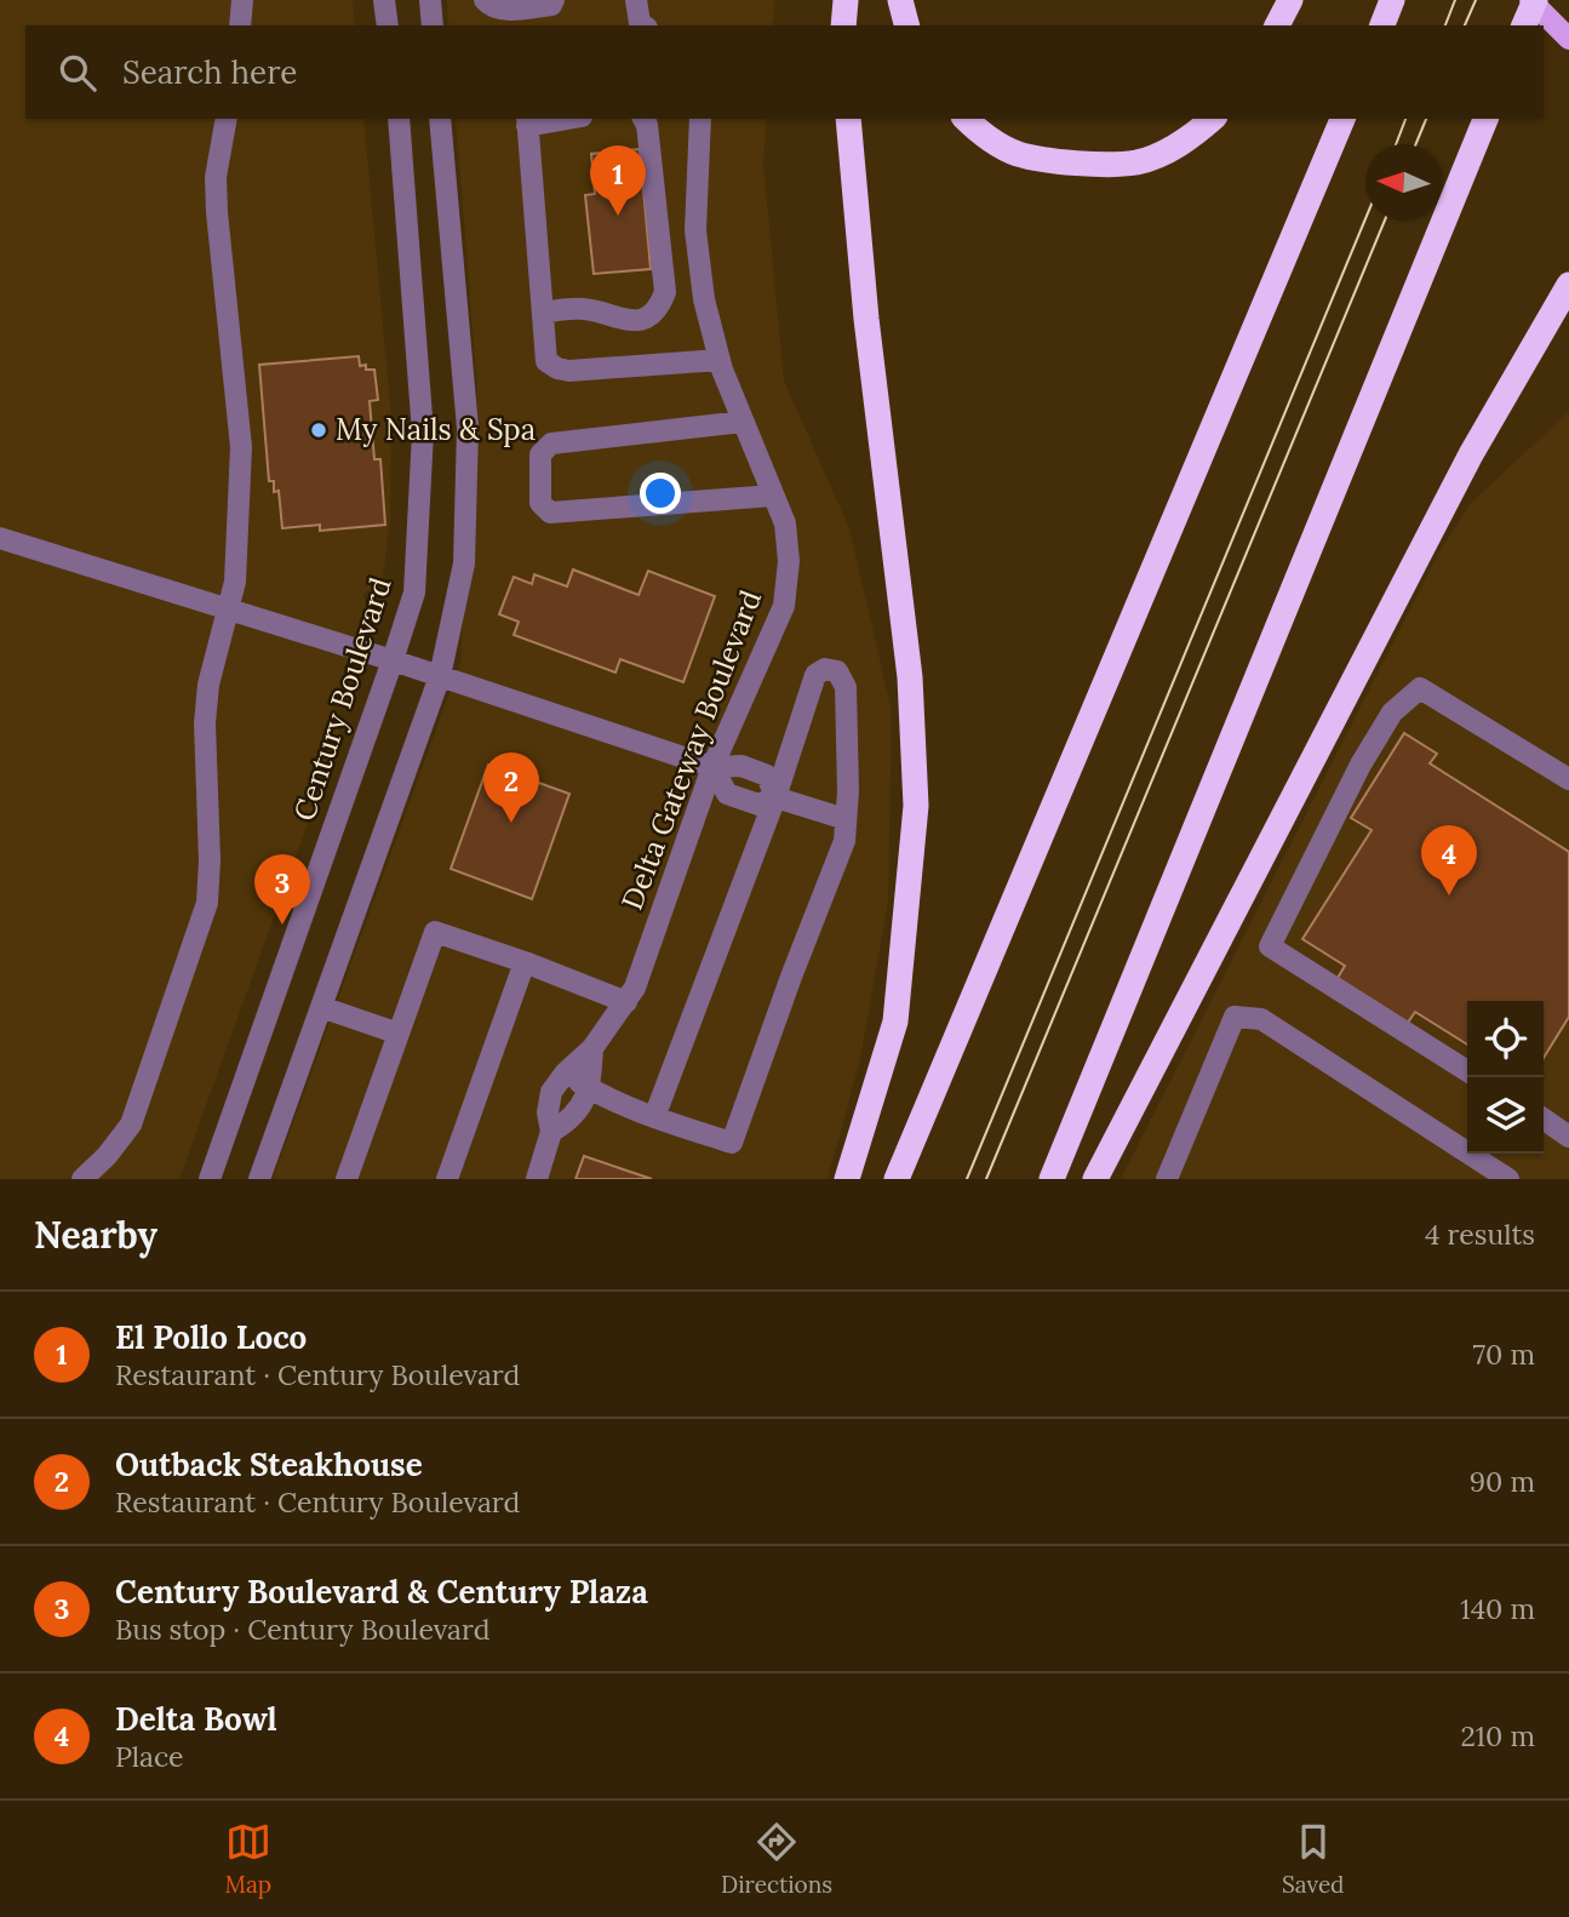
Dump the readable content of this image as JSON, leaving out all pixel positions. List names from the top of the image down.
{
  "streets": {
    "street": ["Century Boulevard", "Delta Gateway Boulevard"]
  },
  "places": ["My Nails & Spa"],
  "north": "left",
  "page": {
    "search": "Search here",
    "pins": [
      "1",
      "2",
      "4",
      "3"
    ],
    "heading": ["Nearby", "4 results"],
    "list": [
      {
        "mark": "1",
        "name": "El Pollo Loco",
        "note": "Restaurant · Century Boulevard",
        "value": "70 m"
      },
      {
        "mark": "2",
        "name": "Outback Steakhouse",
        "note": "Restaurant · Century Boulevard",
        "value": "90 m"
      },
      {
        "mark": "3",
        "name": "Century Boulevard & Century Plaza",
        "note": "Bus stop · Century Boulevard",
        "value": "140 m"
      },
      {
        "mark": "4",
        "name": "Delta Bowl",
        "note": "Place",
        "value": "210 m"
      }
    ],
    "nav": ["Map", "Directions", "Saved"]
  }
}
